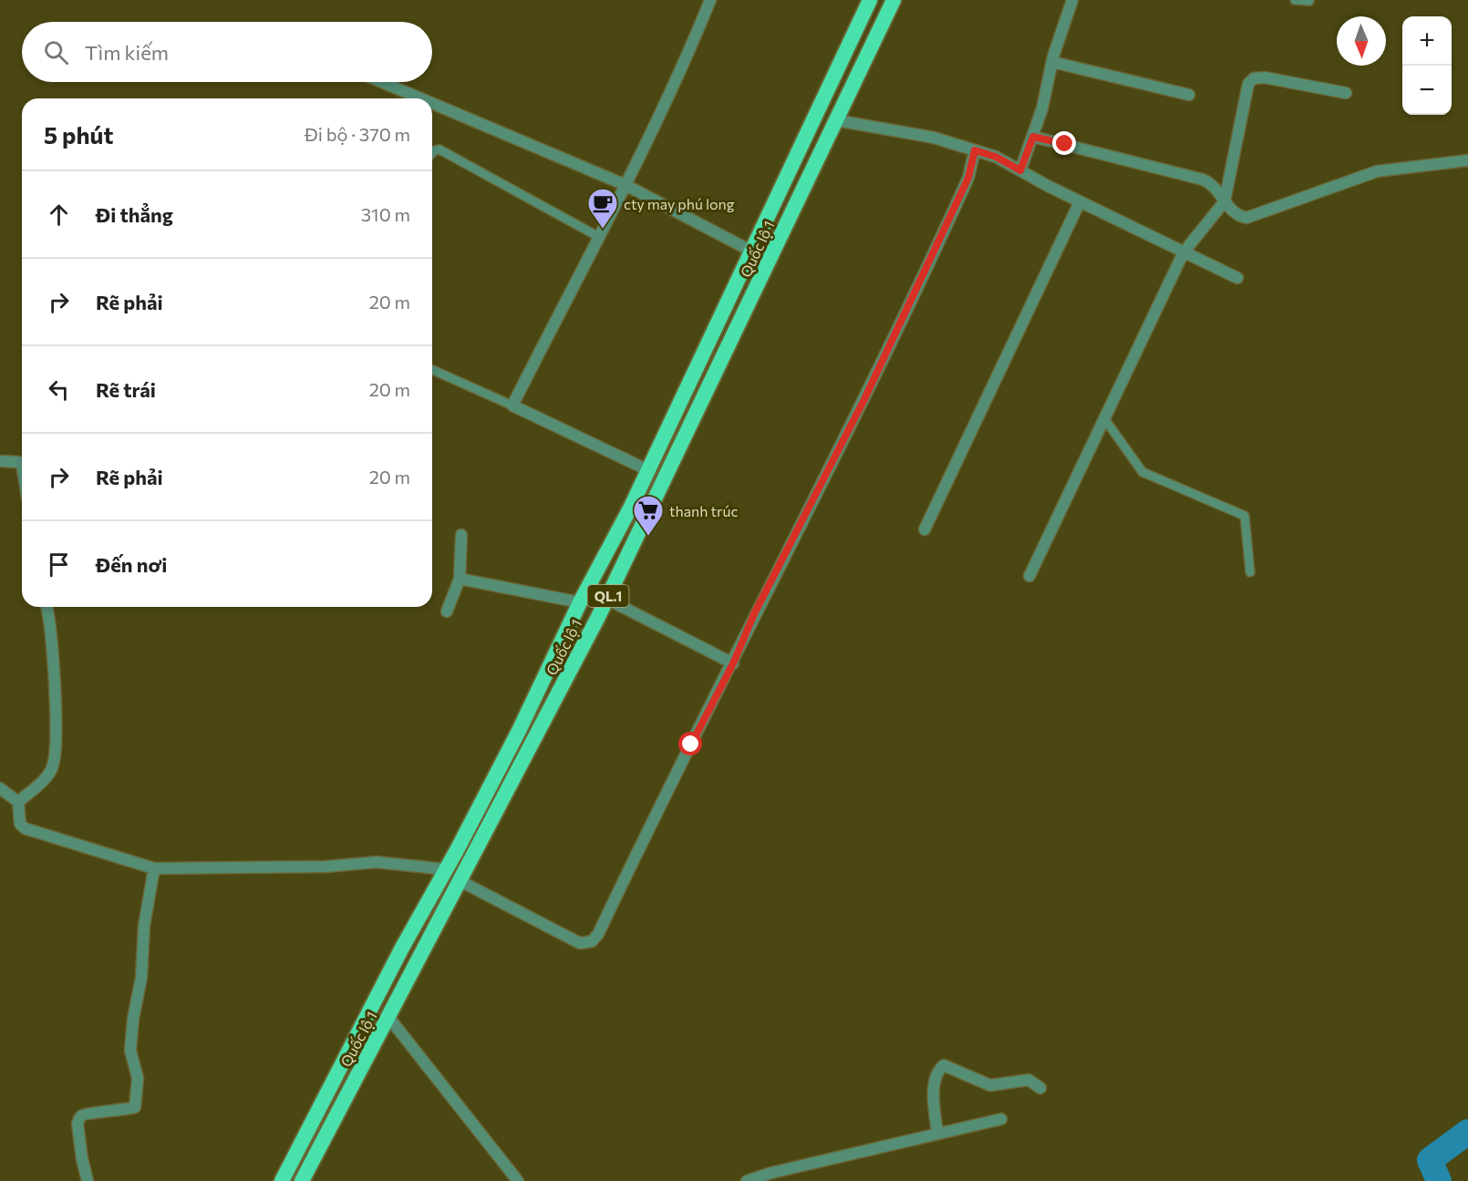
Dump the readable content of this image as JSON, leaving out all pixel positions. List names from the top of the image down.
{
  "streets": {
    "highway": ["Quốc lộ 1", "QL.1"]
  },
  "places": {
    "cafe": ["cty may phú long"],
    "supermarket": ["thanh trúc"]
  },
  "north": "bottom",
  "page": {
    "map_buttons": ["+", "−"],
    "search": "Tìm kiếm",
    "heading": ["5 phút", "Đi bộ · 370 m"],
    "list": [
      ["Đi thẳng", "310 m"],
      ["Rẽ phải", "20 m"],
      ["Rẽ trái", "20 m"],
      ["Rẽ phải", "20 m"],
      "Đến nơi"
    ]
  }
}
